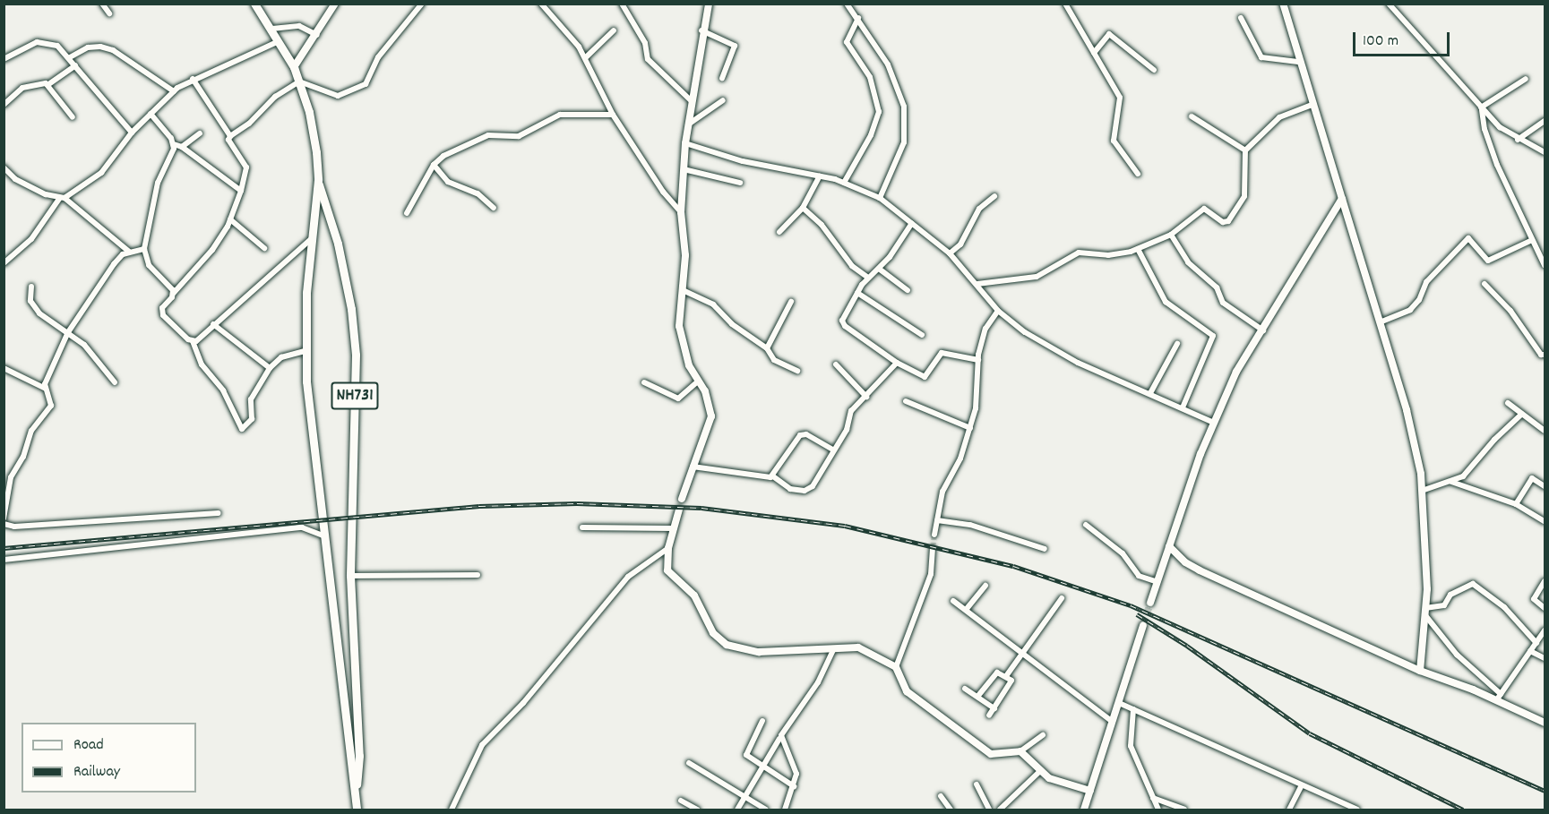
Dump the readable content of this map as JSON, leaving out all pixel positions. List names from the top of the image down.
{
  "streets": {
    "highway": ["NH731"]
  },
  "legend": ["Road", "Railway"],
  "scale_bar": "100 m"
}
